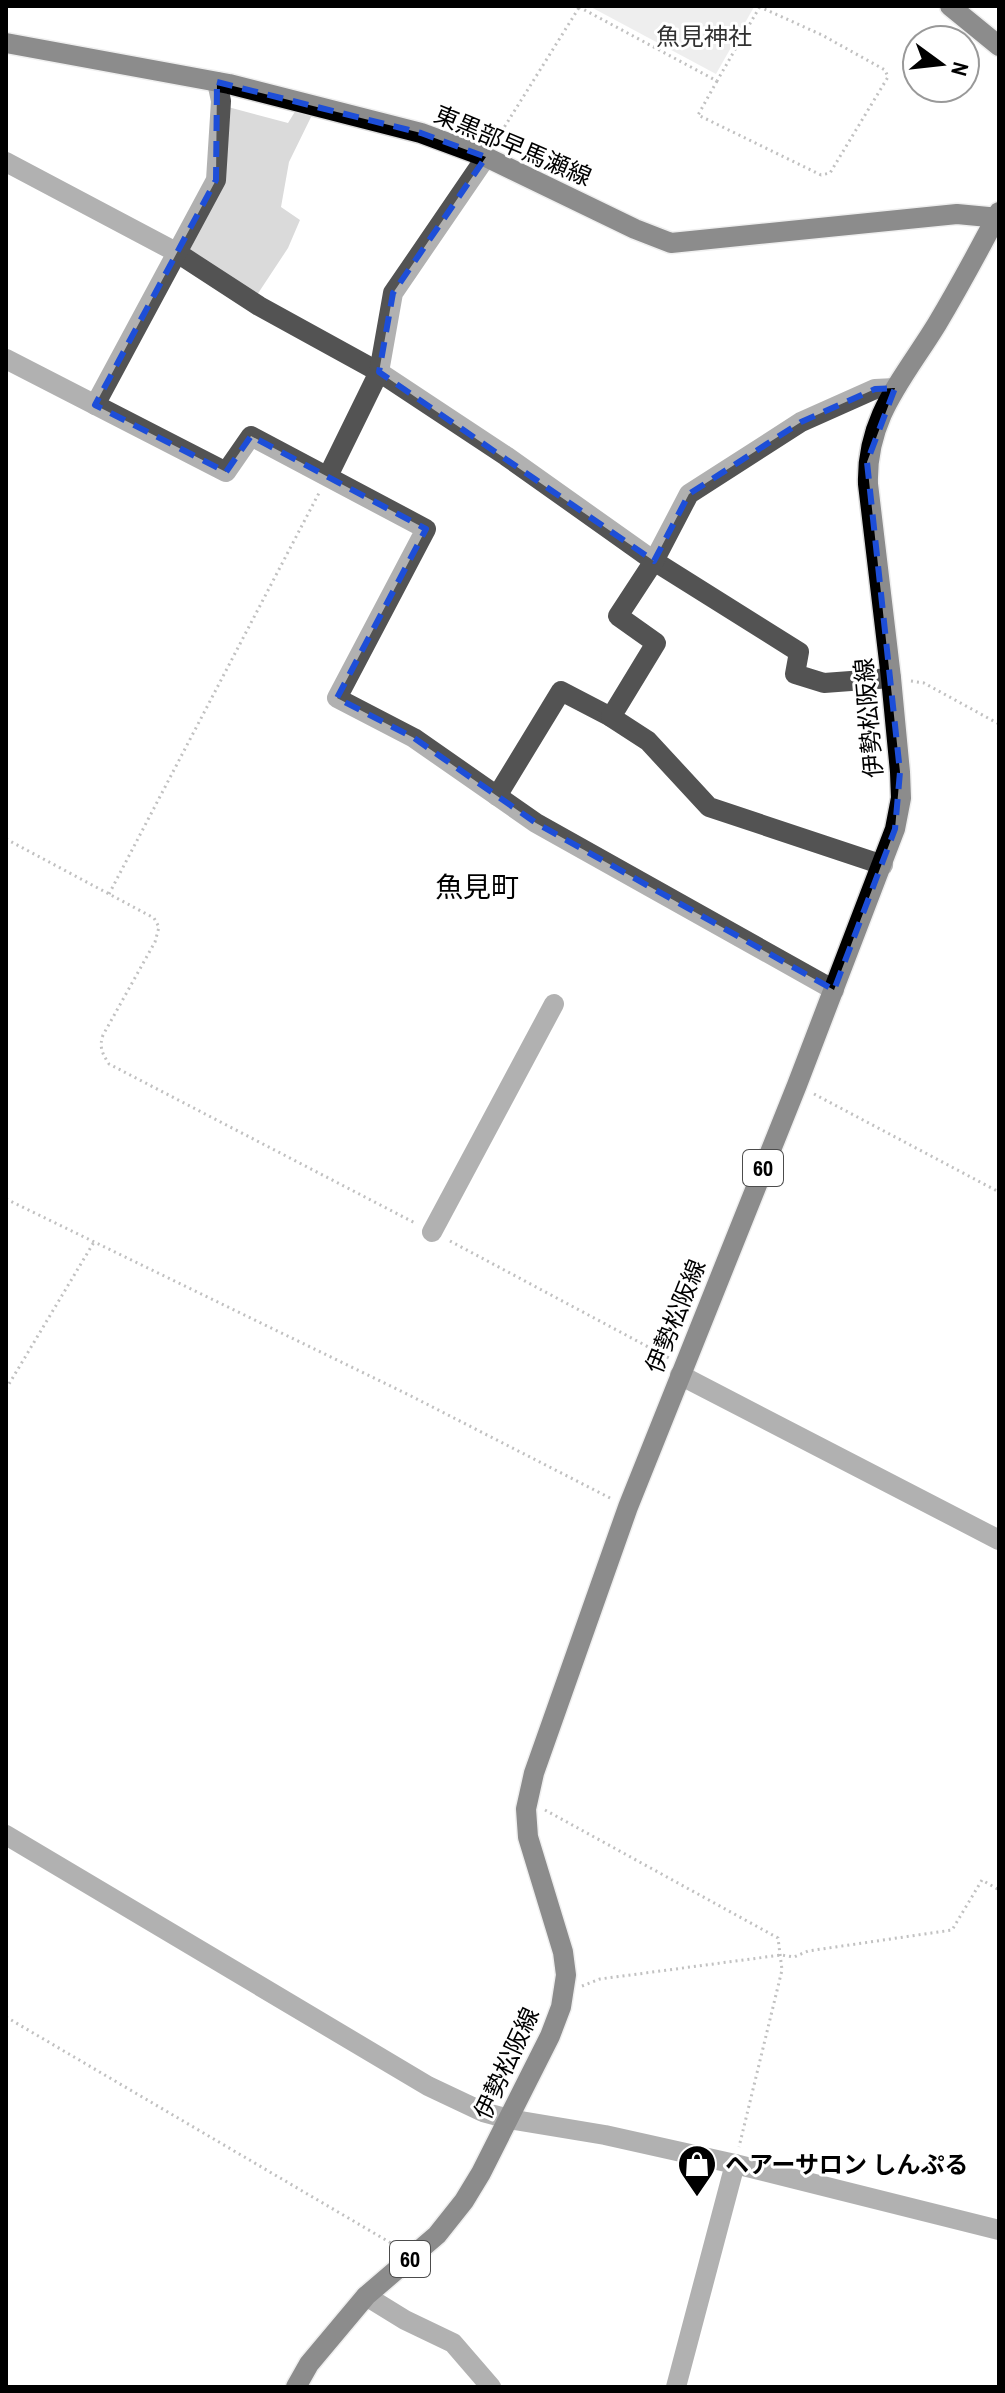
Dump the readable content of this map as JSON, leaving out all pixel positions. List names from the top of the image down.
{
  "streets": {
    "main road": ["東黒部早馬瀬線", "伊勢松阪線", "60"]
  },
  "crossings": [
    ["東黒部早馬瀬線", "伊勢松阪線"]
  ],
  "districts": ["魚見町"],
  "parks": ["魚見神社"],
  "places": {
    "shop": ["ヘアーサロン しんぷる"]
  },
  "north": "right"
}
